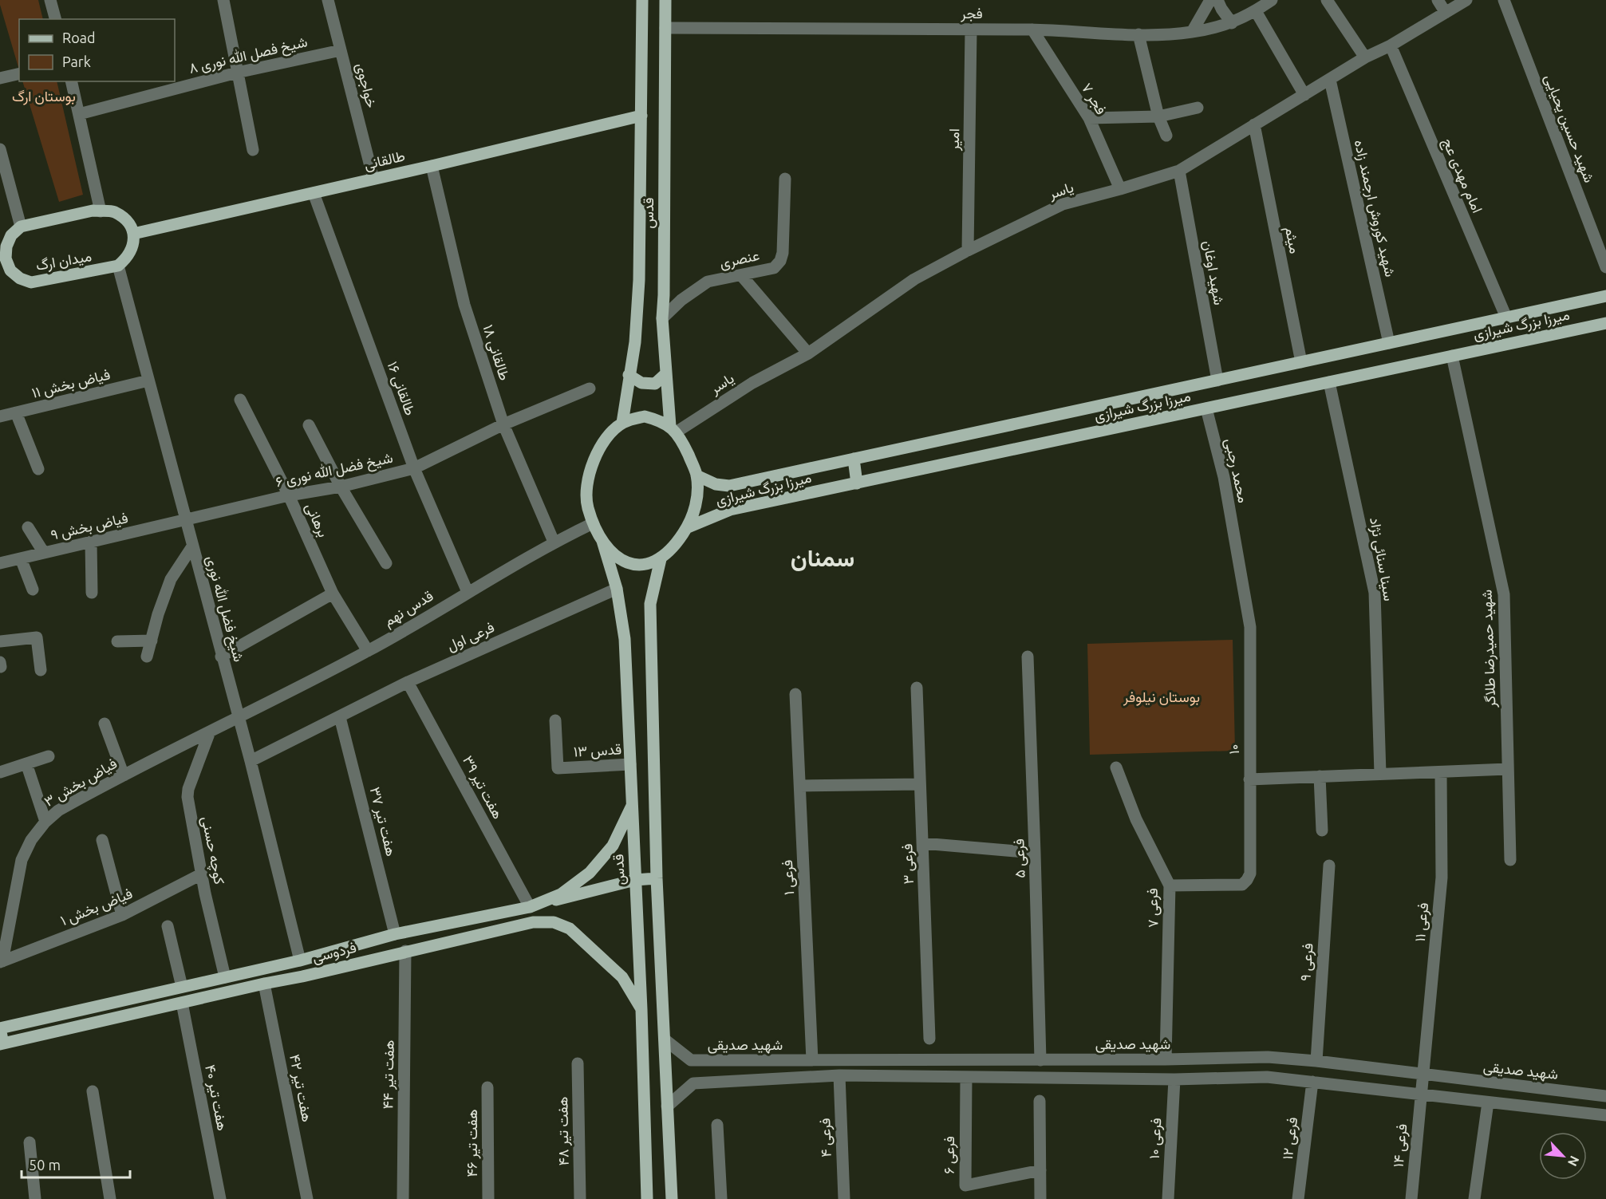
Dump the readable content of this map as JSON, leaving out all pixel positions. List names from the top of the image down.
{
  "streets": {
    "main road": [
      "طالقانی",
      "قدس",
      "میدان ارگ",
      "میرزا بزرگ شیرازی",
      "فردوسی"
    ],
    "street": [
      "فجر",
      "شیخ فصل الله نوری ۸",
      "خواجوی",
      "فجر ۷",
      "شهید حسین یحیایی",
      "امیر",
      "امام مهدی عج",
      "یاسر",
      "شهید کوروش ارجمند زاده",
      "میثم",
      "عنصری",
      "شهید اوغان",
      "طالقانی ۱۸",
      "فیاض بخش ۱۱",
      "طالقانی ۱۶",
      "شیخ فضل الله نوری ۶",
      "محمد رجبی",
      "برهانی",
      "فیاض بخش ۹",
      "سینا سنائی نژاد",
      "شیخ فضل الله نوری",
      "قدس نهم",
      "فرعی اول",
      "شهید حمیدرضا طلاگر",
      "۱۰",
      "قدس ۱۳",
      "فیاض بخش ۳",
      "هفت تیر ۳۹",
      "هفت تیر ۳۷",
      "کوچه حسنی",
      "فرعی ۵",
      "فرعی ۳",
      "فرعی ۱",
      "فیاض بخش ۱",
      "فرعی ۷",
      "فرعی ۱۱",
      "فرعی ۹",
      "شهید صدیقی",
      "هفت تیر ۴۴",
      "هفت تیر ۴۲",
      "هفت تیر ۴۰",
      "هفت تیر ۴۸",
      "فرعی ۴",
      "فرعی ۱۰",
      "فرعی ۱۲",
      "هفت تیر ۴۶",
      "فرعی ۱۴",
      "فرعی ۶"
    ]
  },
  "crossings": [
    ["فجر", "فجر ۷"],
    ["فجر", "امیر"],
    ["فجر", "قدس"],
    ["شیخ فصل الله نوری ۸", "خواجوی"],
    ["خواجوی", "طالقانی"],
    ["فجر ۷", "یاسر"],
    ["امیر", "یاسر"],
    ["طالقانی", "قدس"],
    ["طالقانی", "طالقانی ۱۸"],
    ["طالقانی", "طالقانی ۱۶"],
    ["امام مهدی عج", "یاسر"],
    ["امام مهدی عج", "میرزا بزرگ شیرازی"],
    ["یاسر", "شهید کوروش ارجمند زاده"],
    ["یاسر", "قدس"],
    ["یاسر", "میثم"],
    ["یاسر", "شهید اوغان"],
    ["یاسر", "میرزا بزرگ شیرازی"],
    ["یاسر", "قدس نهم"],
    ["شهید کوروش ارجمند زاده", "میرزا بزرگ شیرازی"],
    ["قدس", "عنصری"],
    ["قدس", "میرزا بزرگ شیرازی"],
    ["قدس", "قدس نهم"],
    ["قدس", "فرعی اول"],
    ["قدس", "قدس ۱۳"],
    ["قدس", "فردوسی"],
    ["میثم", "میرزا بزرگ شیرازی"],
    ["میدان ارگ", "شیخ فضل الله نوری"],
    ["شهید اوغان", "میرزا بزرگ شیرازی"],
    ["میرزا بزرگ شیرازی", "محمد رجبی"],
    ["میرزا بزرگ شیرازی", "سینا سنائی نژاد"],
    ["میرزا بزرگ شیرازی", "قدس نهم"],
    ["میرزا بزرگ شیرازی", "شهید حمیدرضا طلاگر"],
    ["طالقانی ۱۸", "شیخ فضل الله نوری ۶"],
    ["طالقانی ۱۸", "قدس نهم"],
    ["فیاض بخش ۱۱", "شیخ فضل الله نوری"],
    ["طالقانی ۱۶", "شیخ فضل الله نوری ۶"],
    ["طالقانی ۱۶", "قدس نهم"],
    ["شیخ فضل الله نوری ۶", "برهانی"],
    ["شیخ فضل الله نوری ۶", "فیاض بخش ۹"],
    ["شیخ فضل الله نوری ۶", "شیخ فضل الله نوری"],
    ["محمد رجبی", "۱۰"],
    ["برهانی", "قدس نهم"],
    ["فیاض بخش ۹", "شیخ فضل الله نوری"],
    ["شیخ فضل الله نوری", "قدس نهم"],
    ["شیخ فضل الله نوری", "فرعی اول"],
    ["شیخ فضل الله نوری", "فیاض بخش ۳"],
    ["شیخ فضل الله نوری", "فردوسی"],
    ["قدس نهم", "فیاض بخش ۳"],
    ["فرعی اول", "هفت تیر ۳۹"],
    ["فرعی اول", "هفت تیر ۳۷"],
    ["۱۰", "فرعی ۷"],
    ["فیاض بخش ۳", "کوچه حسنی"],
    ["فیاض بخش ۳", "فیاض بخش ۱"],
    ["هفت تیر ۳۹", "فردوسی"],
    ["هفت تیر ۳۷", "فردوسی"],
    ["کوچه حسنی", "فیاض بخش ۱"],
    ["کوچه حسنی", "فردوسی"],
    ["فرعی ۵", "شهید صدیقی"],
    ["فرعی ۱", "شهید صدیقی"],
    ["فرعی ۷", "شهید صدیقی"],
    ["فرعی ۱۱", "شهید صدیقی"],
    ["فرعی ۱۱", "فرعی ۱۴"],
    ["فردوسی", "هفت تیر ۴۴"],
    ["فردوسی", "هفت تیر ۴۲"],
    ["فردوسی", "هفت تیر ۴۰"],
    ["فرعی ۹", "شهید صدیقی"]
  ],
  "districts": ["سمنان"],
  "parks": ["بوستان ارگ", "بوستان نیلوفر"],
  "legend": ["Road", "Park"],
  "scale_bar": "50 m",
  "north": "bottom right"
}
